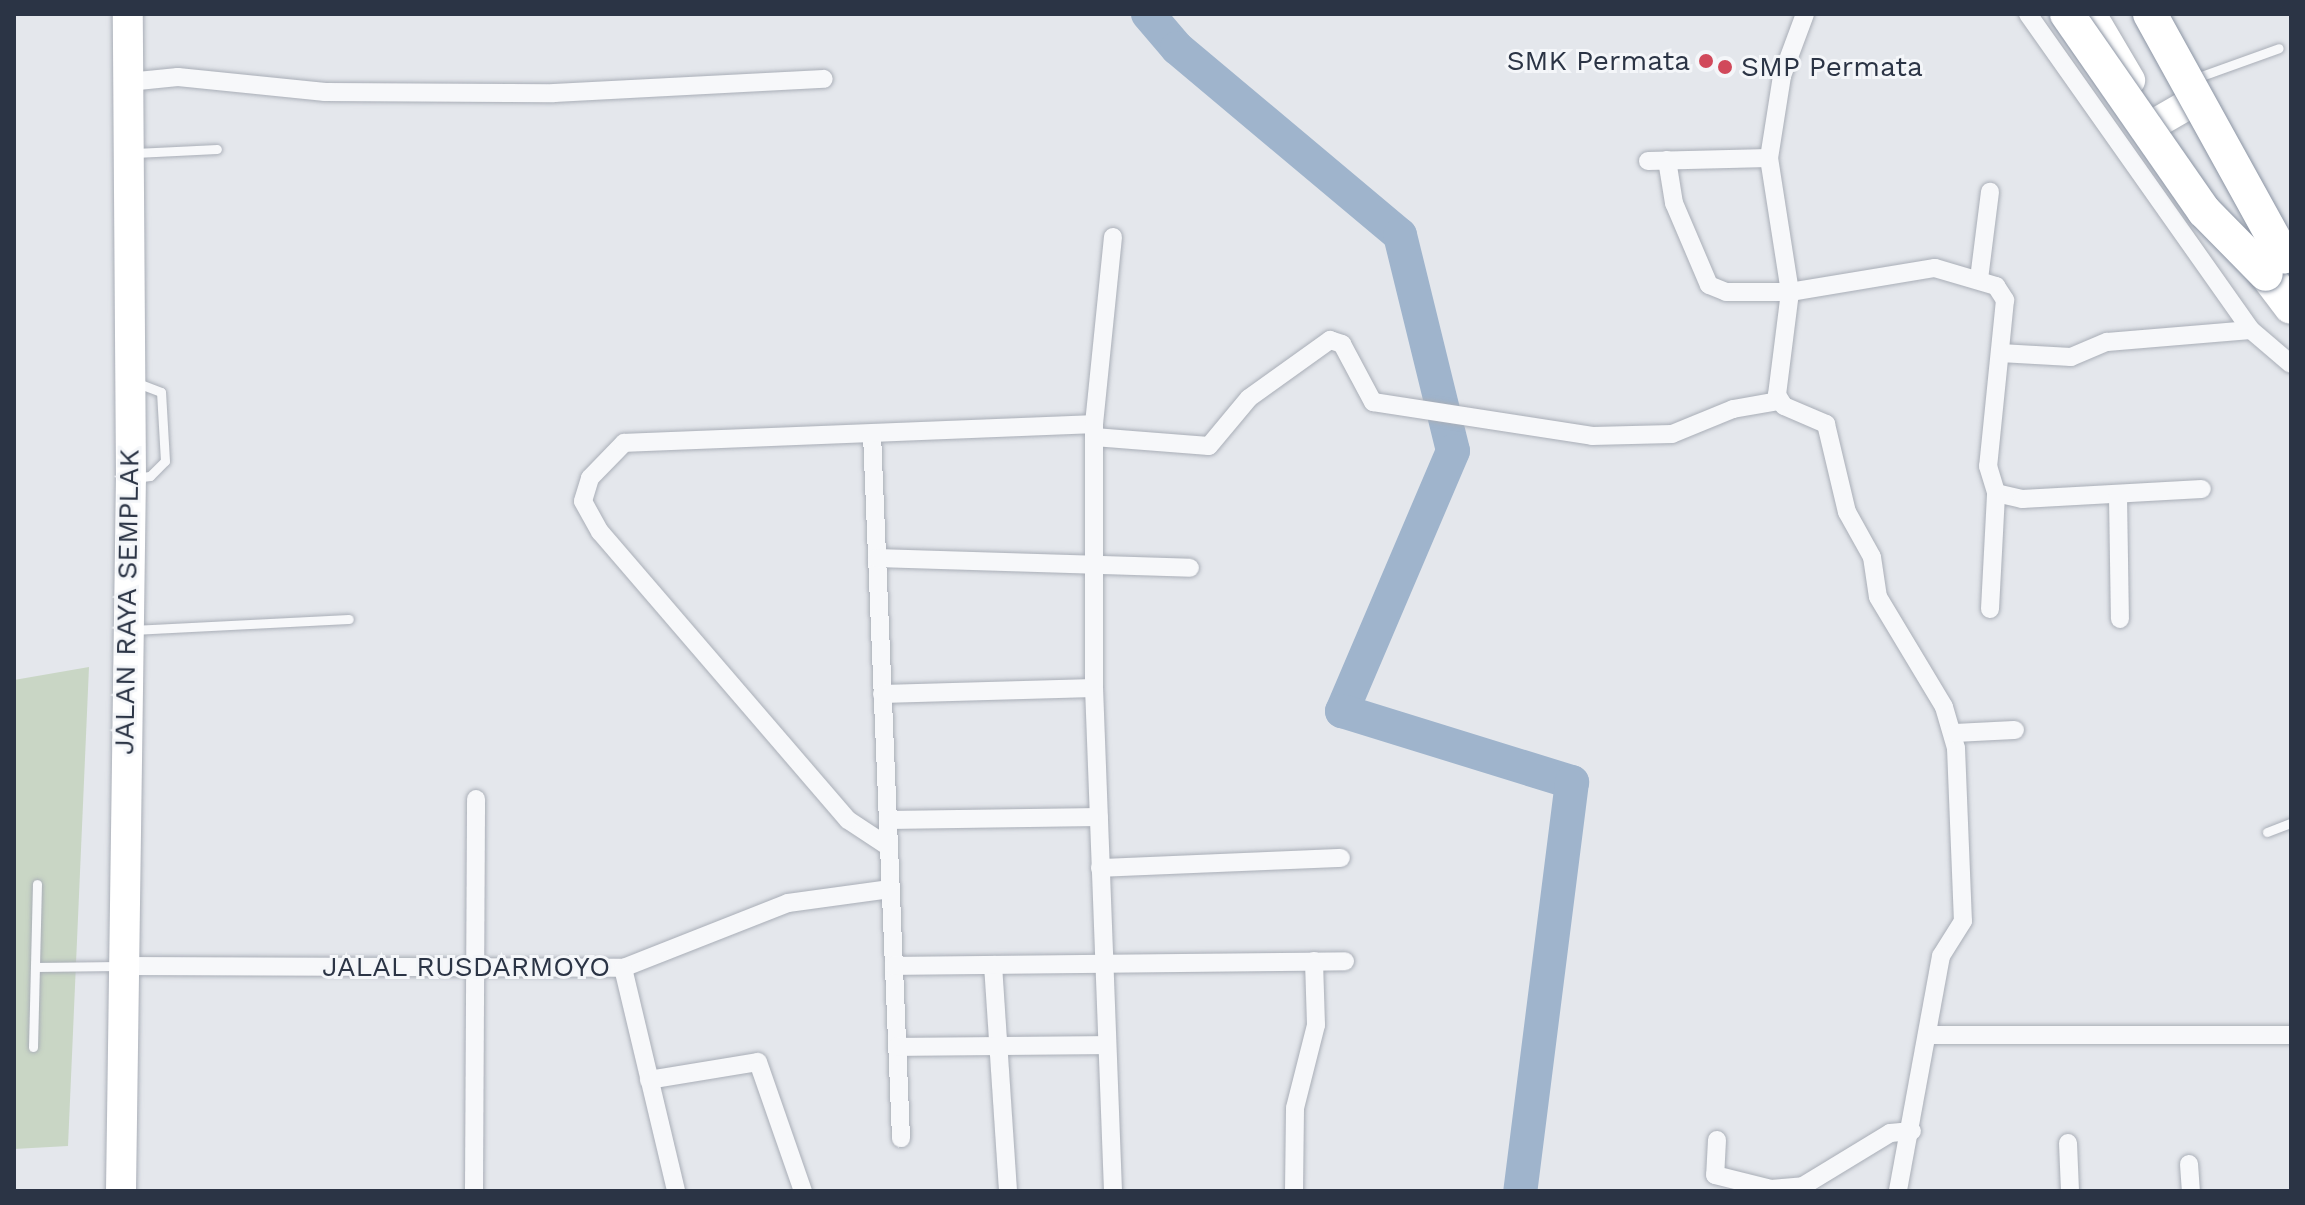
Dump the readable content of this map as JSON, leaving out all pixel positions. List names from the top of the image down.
{
  "streets": {
    "main road": ["JALAN RAYA SEMPLAK"],
    "street": ["JALAL RUSDARMOYO"]
  },
  "crossings": [
    ["JALAN RAYA SEMPLAK", "JALAL RUSDARMOYO"]
  ],
  "places": ["SMK Permata", "SMP Permata"]
}
